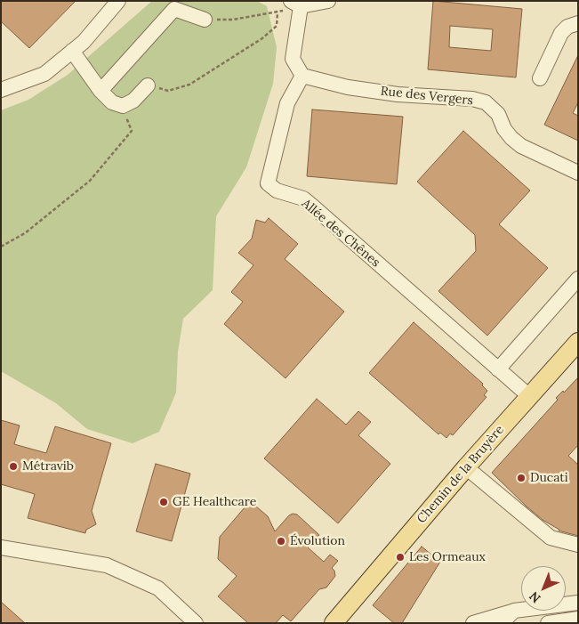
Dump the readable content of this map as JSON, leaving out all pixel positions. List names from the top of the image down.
{
  "streets": {
    "main road": ["Chemin de la Bruyère"],
    "street": ["Rue des Vergers", "Allée des Chênes"]
  },
  "crossings": [
    ["Rue des Vergers", "Allée des Chênes"],
    ["Allée des Chênes", "Chemin de la Bruyère"]
  ],
  "places": [
    "Métravib",
    "Ducati",
    "GE Healthcare",
    "Évolution",
    "Les Ormeaux"
  ],
  "north": "bottom left"
}
